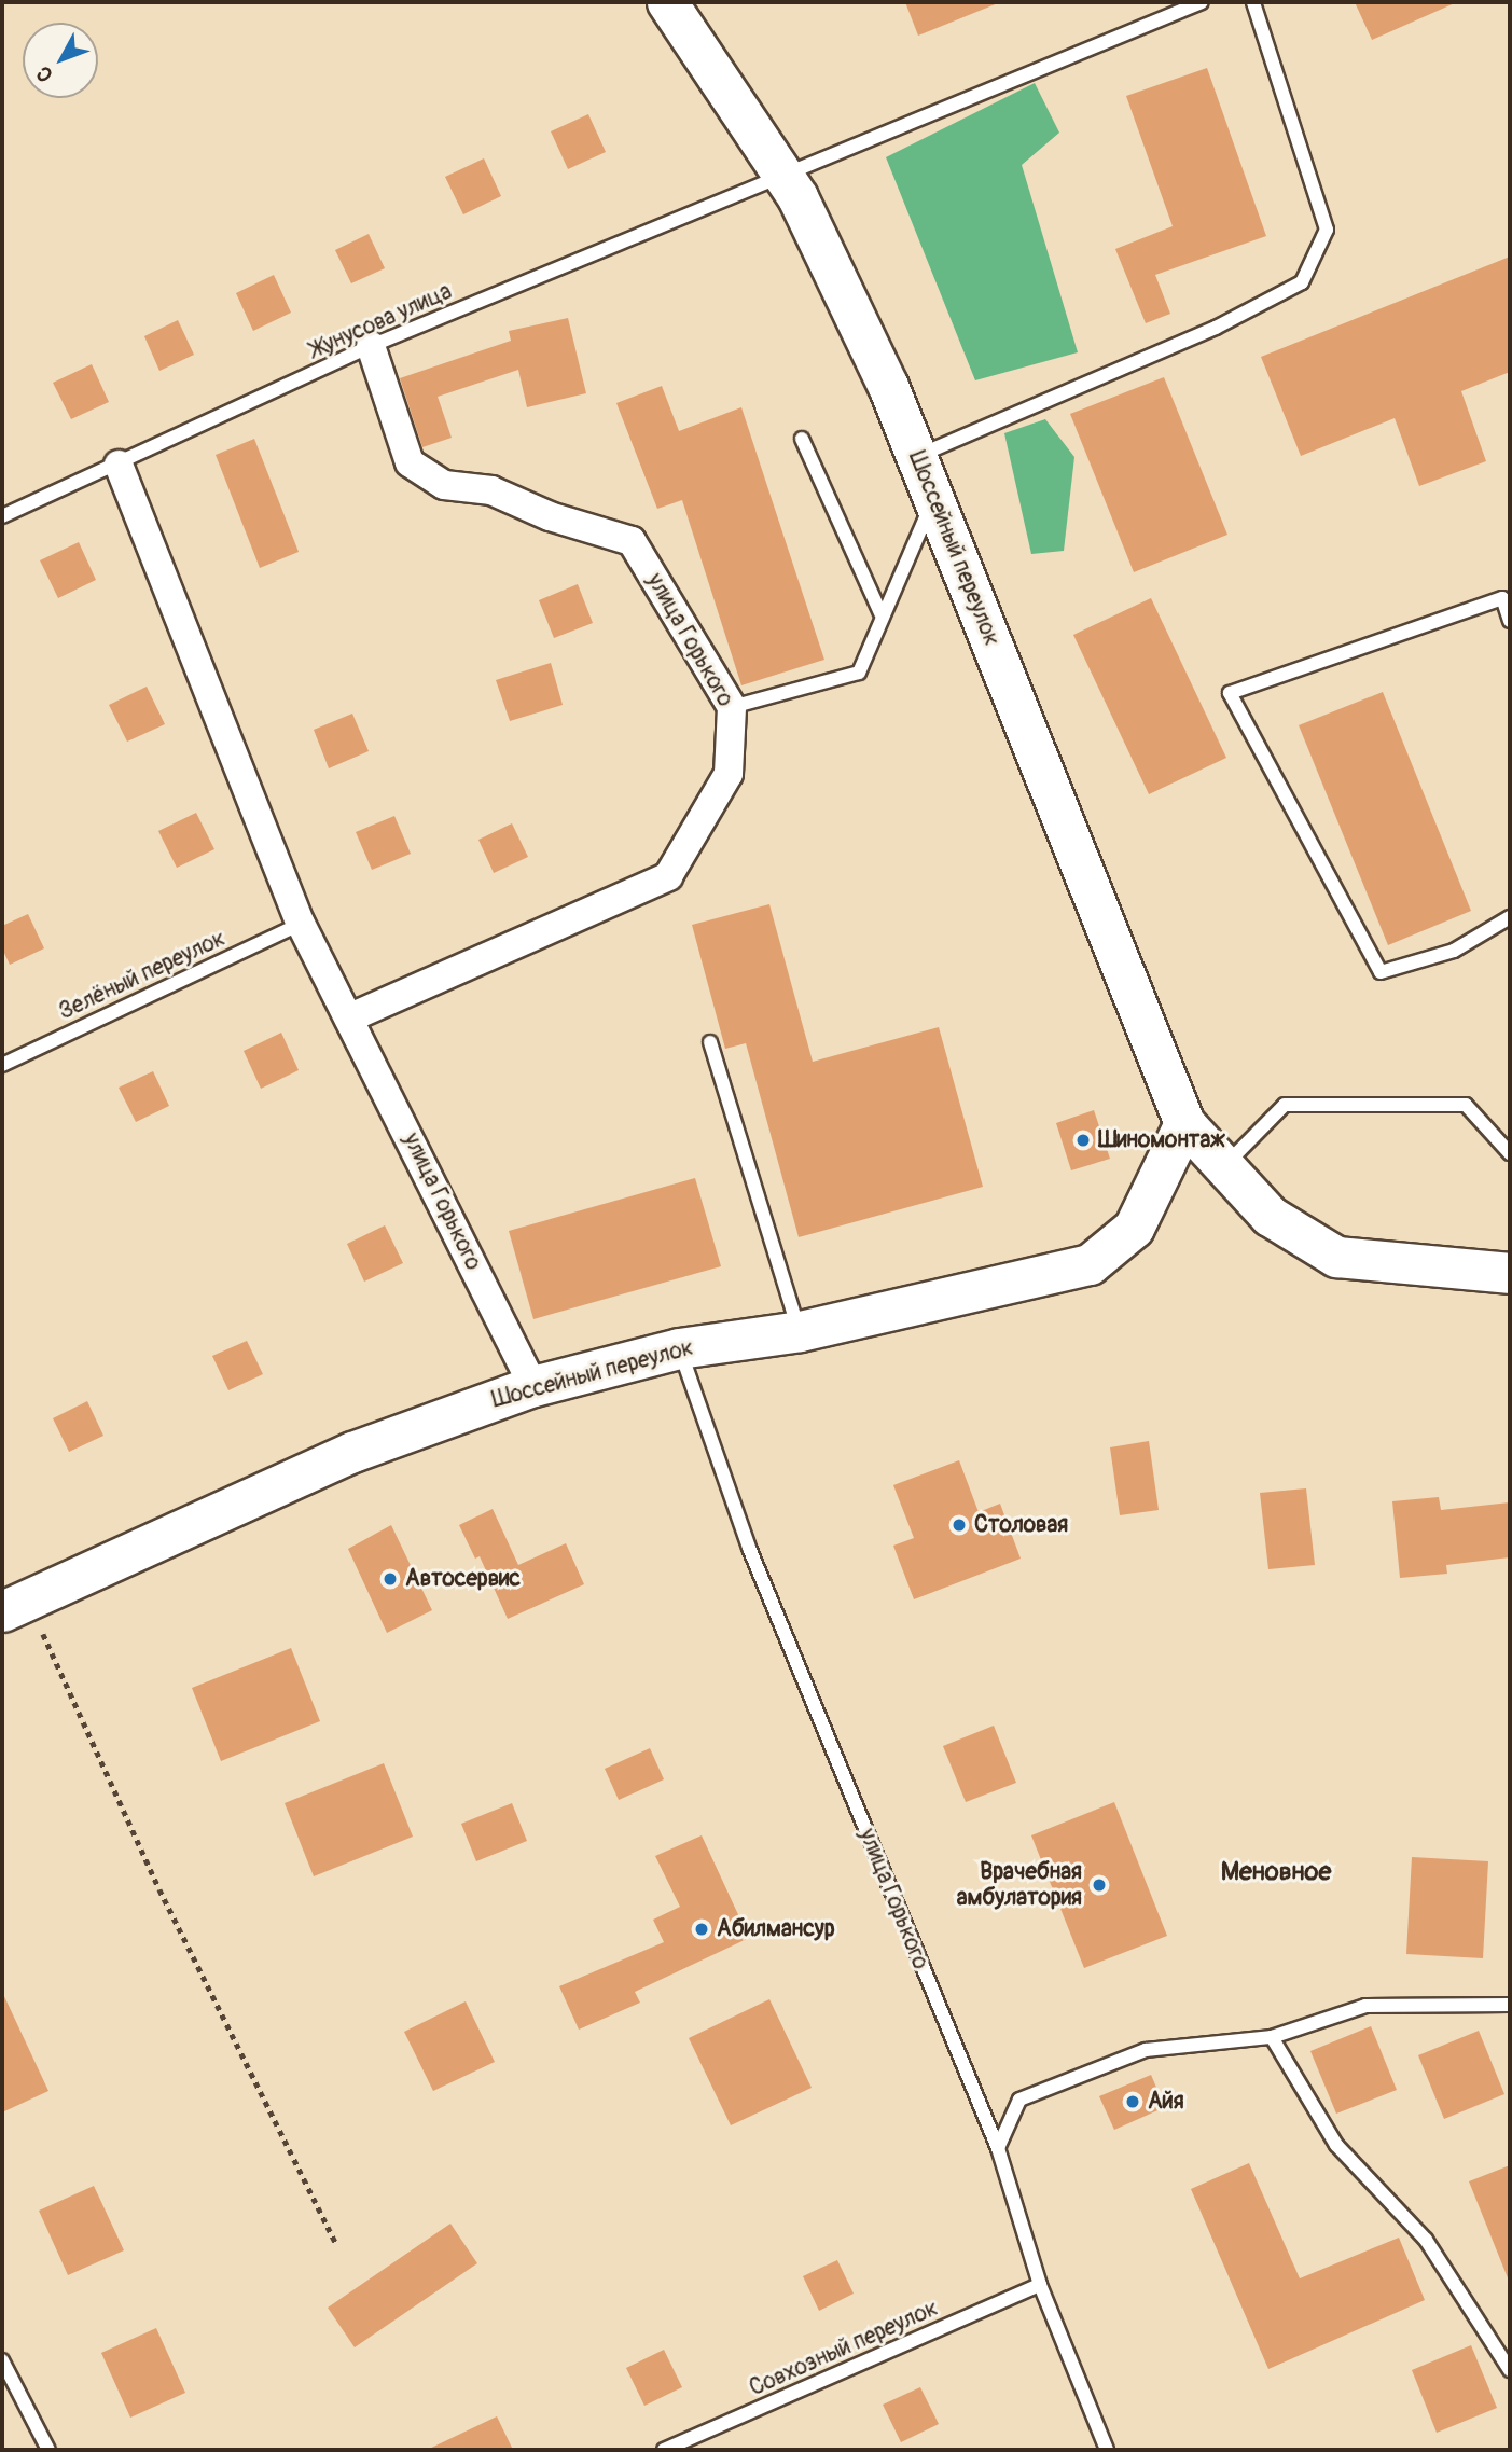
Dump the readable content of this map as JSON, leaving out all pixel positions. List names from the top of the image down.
{
  "streets": {
    "main road": ["Шоссейный переулок"],
    "street": ["улица Горького"],
    "lane": ["Жунусова улица", "Зелёный переулок", "Совхозный переулок"]
  },
  "crossings": [
    ["Жунусова улица", "Шоссейный переулок"],
    ["Жунусова улица", "улица Горького"],
    ["Шоссейный переулок", "улица Горького"],
    ["улица Горького", "Зелёный переулок"],
    ["улица Горького", "Совхозный переулок"]
  ],
  "districts": ["Меновное"],
  "places": [
    "Шиномонтаж",
    "Столовая",
    "Автосервис",
    "Врачебная амбулатория",
    "Абилмансур",
    "Айя"
  ],
  "north": "bottom left"
}
